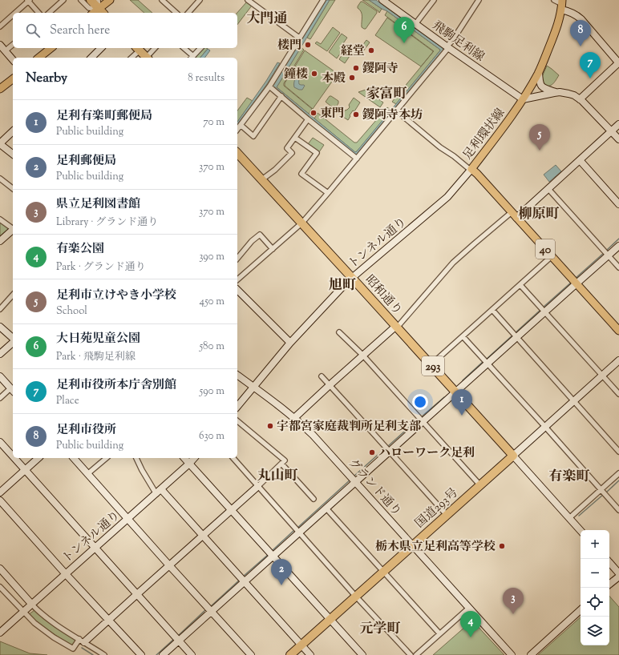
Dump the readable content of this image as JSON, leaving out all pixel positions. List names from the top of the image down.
{
  "streets": {
    "highway": ["昭和通り", "293", "国道293号"],
    "main road": ["足利環状線", "40"],
    "street": ["飛駒足利線", "トンネル通り", "グランド通り"]
  },
  "crossings": [
    ["飛駒足利線", "足利環状線"],
    ["足利環状線", "トンネル通り"],
    ["トンネル通り", "昭和通り"],
    ["トンネル通り", "グランド通り"],
    ["昭和通り", "国道293号"],
    ["グランド通り", "国道293号"]
  ],
  "districts": [
    "大門通",
    "家富町",
    "柳原町",
    "旭町",
    "丸山町",
    "有楽町",
    "元学町"
  ],
  "places": [
    "楼門",
    "経堂",
    "鑁阿寺",
    "鐘楼",
    "本殿",
    "東門",
    "鑁阿寺本坊",
    "宇都宮家庭裁判所足利支部",
    "ハローワーク足利",
    "栃木県立足利高等学校"
  ],
  "page": {
    "search": "Search here",
    "pins": [
      "6",
      "8",
      "7",
      "5",
      "1",
      "2",
      "3",
      "4"
    ],
    "heading": ["Nearby", "8 results"],
    "list": [
      {
        "mark": "1",
        "name": "足利有楽町郵便局",
        "note": "Public building",
        "value": "70 m"
      },
      {
        "mark": "2",
        "name": "足利郵便局",
        "note": "Public building",
        "value": "370 m"
      },
      {
        "mark": "3",
        "name": "県立足利図書館",
        "note": "Library · グランド通り",
        "value": "370 m"
      },
      {
        "mark": "4",
        "name": "有楽公園",
        "note": "Park · グランド通り",
        "value": "390 m"
      },
      {
        "mark": "5",
        "name": "足利市立けやき小学校",
        "note": "School",
        "value": "450 m"
      },
      {
        "mark": "6",
        "name": "大日苑児童公園",
        "note": "Park · 飛駒足利線",
        "value": "580 m"
      },
      {
        "mark": "7",
        "name": "足利市役所本庁舎別館",
        "note": "Place",
        "value": "590 m"
      },
      {
        "mark": "8",
        "name": "足利市役所",
        "note": "Public building",
        "value": "630 m"
      }
    ],
    "map_buttons": ["+", "−"]
  }
}
